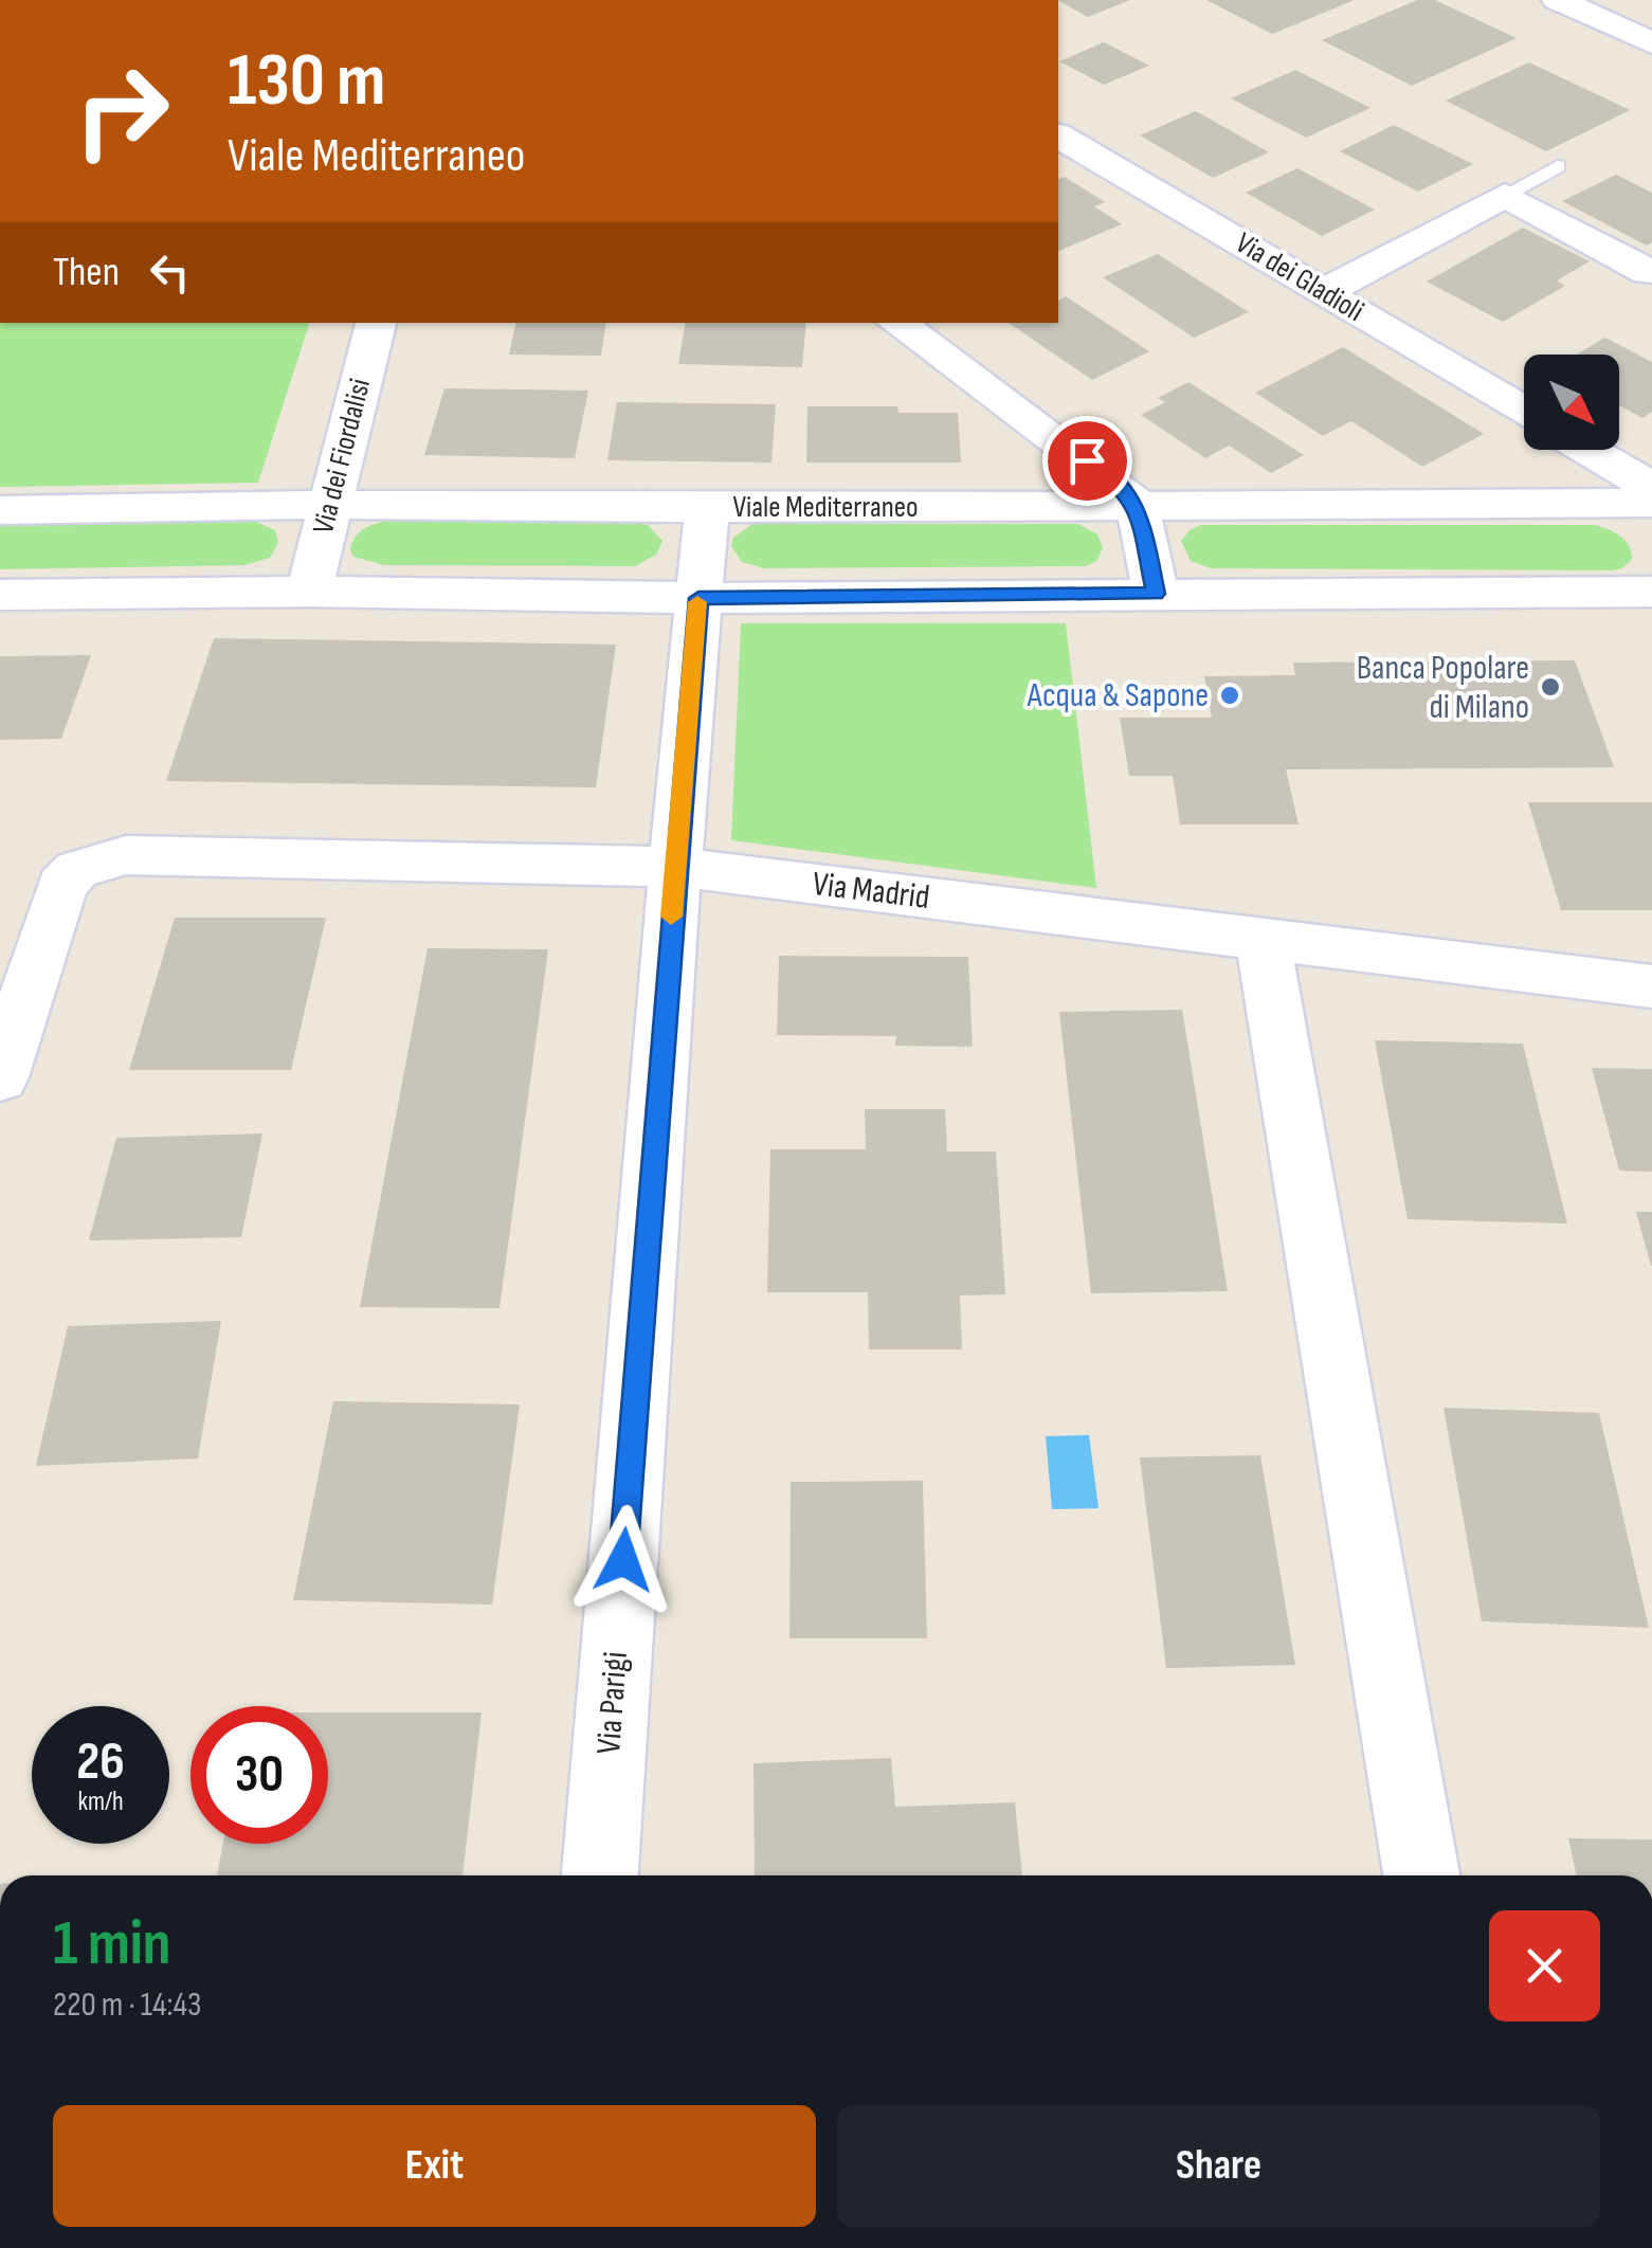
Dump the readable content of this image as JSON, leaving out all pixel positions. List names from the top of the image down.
{
  "streets": {
    "street": [
      "Via dei Gladioli",
      "Via dei Fiordalisi",
      "Viale Mediterraneo",
      "Via Madrid",
      "Via Parigi"
    ]
  },
  "crossings": [
    ["Via dei Fiordalisi", "Viale Mediterraneo"],
    ["Viale Mediterraneo", "Via Parigi"],
    ["Via Madrid", "Via Parigi"]
  ],
  "places": ["Banca Popolare di Milano", "Acqua & Sapone"],
  "north": "bottom right",
  "page": {
    "turn": ["130 m", "Viale Mediterraneo"],
    "then": "Then",
    "speed": "26 km/h",
    "limit": "30",
    "heading": ["1 min", "220 m · 14:43"],
    "buttons": ["Exit", "Share"]
  }
}
